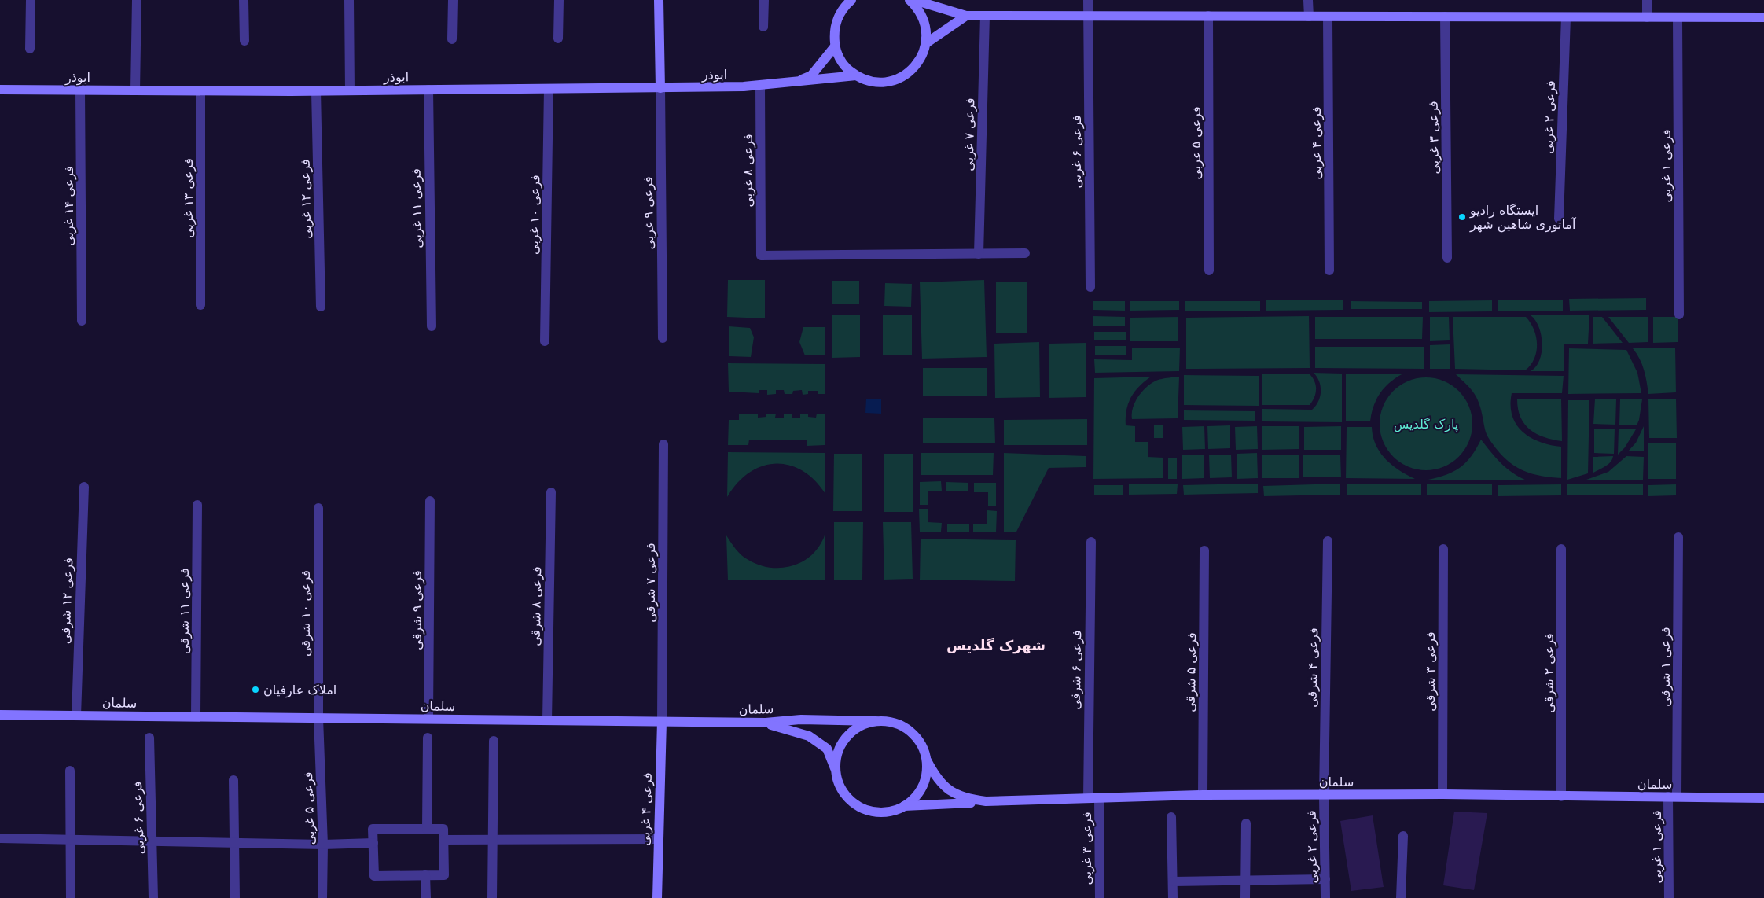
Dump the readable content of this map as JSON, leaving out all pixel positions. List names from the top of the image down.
{
  "streets": {
    "street": [
      "ابوذر",
      "فرعی ۲ غربی",
      "فرعی ۷ غربی",
      "فرعی ۳ غربی",
      "فرعی ۵ غربی",
      "فرعی ۴ غربی",
      "فرعی ۶ غربی",
      "فرعی ۱ غربی",
      "فرعی ۸ غربی",
      "فرعی ۱۳ غربی",
      "فرعی ۱۲ غربی",
      "فرعی ۱۴ غربی",
      "فرعی ۱۱ غربی",
      "فرعی ۹ غربی",
      "فرعی ۱۰ غربی",
      "فرعی ۷ شرقی",
      "فرعی ۱۲ شرقی",
      "فرعی ۸ شرقی",
      "فرعی ۹ شرقی",
      "فرعی ۱۱ شرقی",
      "فرعی ۱۰ شرقی",
      "فرعی ۱ شرقی",
      "فرعی ۴ شرقی",
      "فرعی ۶ شرقی",
      "فرعی ۳ شرقی",
      "فرعی ۵ شرقی",
      "فرعی ۲ شرقی",
      "سلمان"
    ]
  },
  "crossings": [
    ["ابوذر", "فرعی ۸ غربی"],
    ["ابوذر", "فرعی ۱۳ غربی"],
    ["ابوذر", "فرعی ۱۲ غربی"],
    ["ابوذر", "فرعی ۱۴ غربی"],
    ["ابوذر", "فرعی ۱۱ غربی"],
    ["ابوذر", "فرعی ۹ غربی"],
    ["ابوذر", "فرعی ۱۰ غربی"],
    ["فرعی ۲ غربی", "فرعی ۴ شرقی"],
    ["فرعی ۲ غربی", "سلمان"],
    ["فرعی ۷ غربی", "فرعی ۸ غربی"],
    ["فرعی ۳ غربی", "سلمان"],
    ["فرعی ۵ غربی", "فرعی ۱۰ شرقی"],
    ["فرعی ۵ غربی", "سلمان"],
    ["فرعی ۴ غربی", "فرعی ۷ شرقی"],
    ["فرعی ۴ غربی", "سلمان"],
    ["فرعی ۱ غربی", "فرعی ۱ شرقی"],
    ["فرعی ۱ غربی", "سلمان"],
    ["فرعی ۷ شرقی", "سلمان"],
    ["فرعی ۱۲ شرقی", "سلمان"],
    ["فرعی ۸ شرقی", "سلمان"],
    ["فرعی ۹ شرقی", "سلمان"],
    ["فرعی ۱۱ شرقی", "سلمان"],
    ["فرعی ۱۰ شرقی", "سلمان"],
    ["فرعی ۱ شرقی", "سلمان"],
    ["فرعی ۴ شرقی", "سلمان"],
    ["فرعی ۶ شرقی", "سلمان"],
    ["فرعی ۳ شرقی", "سلمان"],
    ["فرعی ۵ شرقی", "سلمان"],
    ["فرعی ۲ شرقی", "سلمان"]
  ],
  "districts": ["شهرک گلدیس"],
  "parks": ["پارک گلدیس"],
  "places": ["ایستگاه رادیو آماتوری شاهین شهر", "املاک عارفیان"]
}
